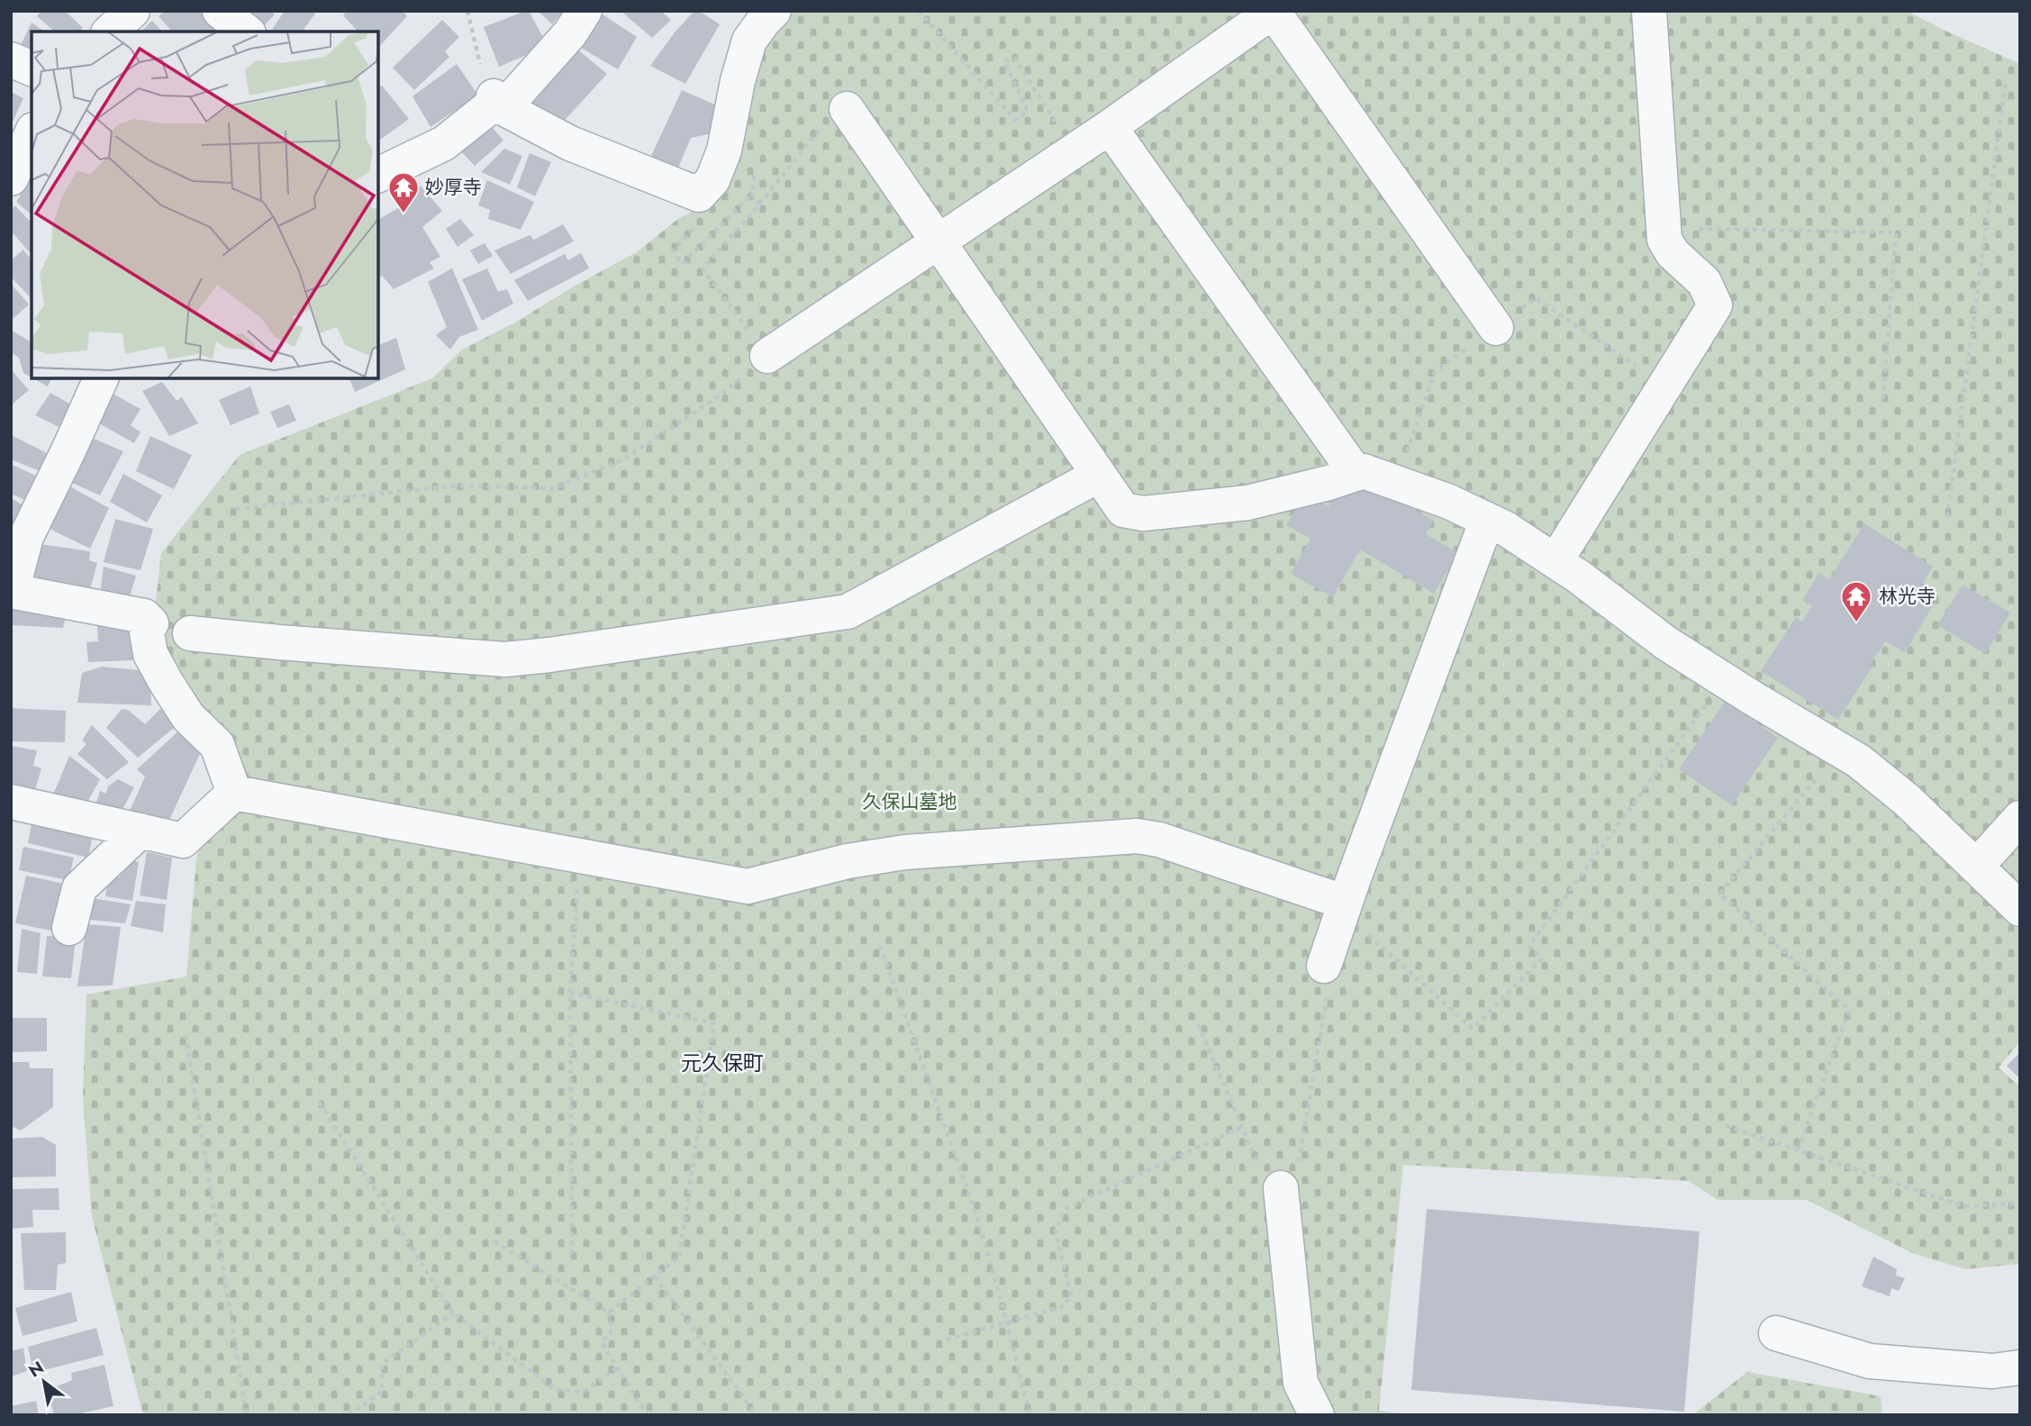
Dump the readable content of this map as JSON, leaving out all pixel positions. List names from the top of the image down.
{
  "districts": ["元久保町"],
  "parks": ["久保山墓地"],
  "places": {
    "temple": ["妙厚寺", "林光寺"]
  },
  "north": "top left"
}
